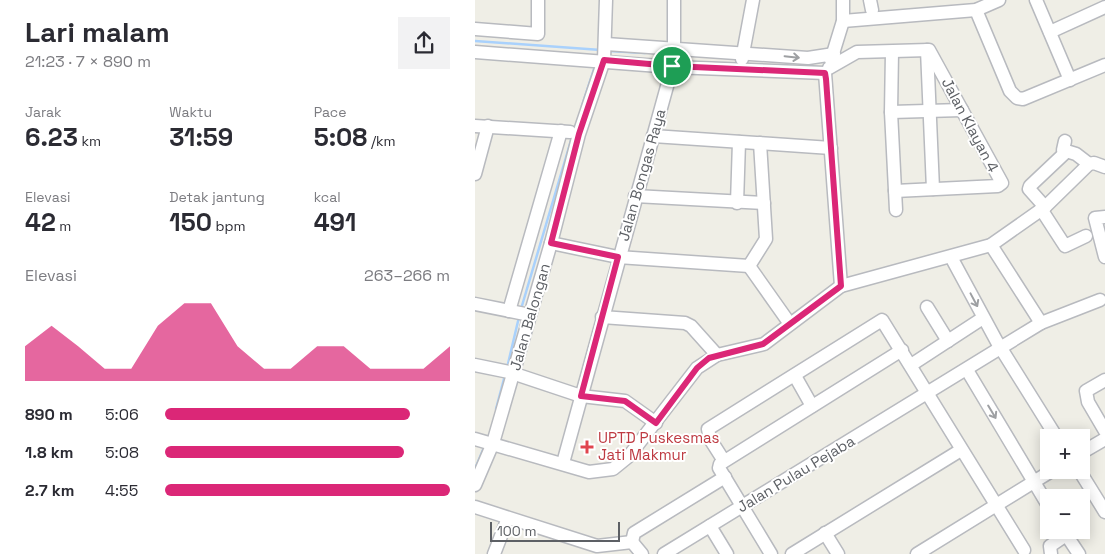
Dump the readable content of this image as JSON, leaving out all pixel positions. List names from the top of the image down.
{
  "streets": {
    "street": [
      "Jalan Klayan 4",
      "Jalan Bongas Raya",
      "Jalan Balongan",
      "Jalan Pulau Pejaba"
    ]
  },
  "places": {
    "health": ["UPTD Puskesmas Jati Makmur"]
  },
  "scale_bar": "100 m",
  "page": {
    "heading": ["Lari malam", "21:23 · 7 × 890 m"],
    "stats": [
      ["Jarak", "6.23 km"],
      ["Waktu", "31:59"],
      ["Pace", "5:08 /km"],
      ["Elevasi", "42 m"],
      ["Detak jantung", "150 bpm"],
      ["kcal", "491"]
    ],
    "chart": ["Elevasi", "263–266 m"],
    "list": [
      {
        "name": "890 m",
        "note": "5:06"
      },
      {
        "name": "1.8 km",
        "note": "5:08"
      },
      {
        "name": "2.7 km",
        "note": "4:55"
      }
    ],
    "map_buttons": ["+", "−"],
    "scale": "100 m"
  }
}
